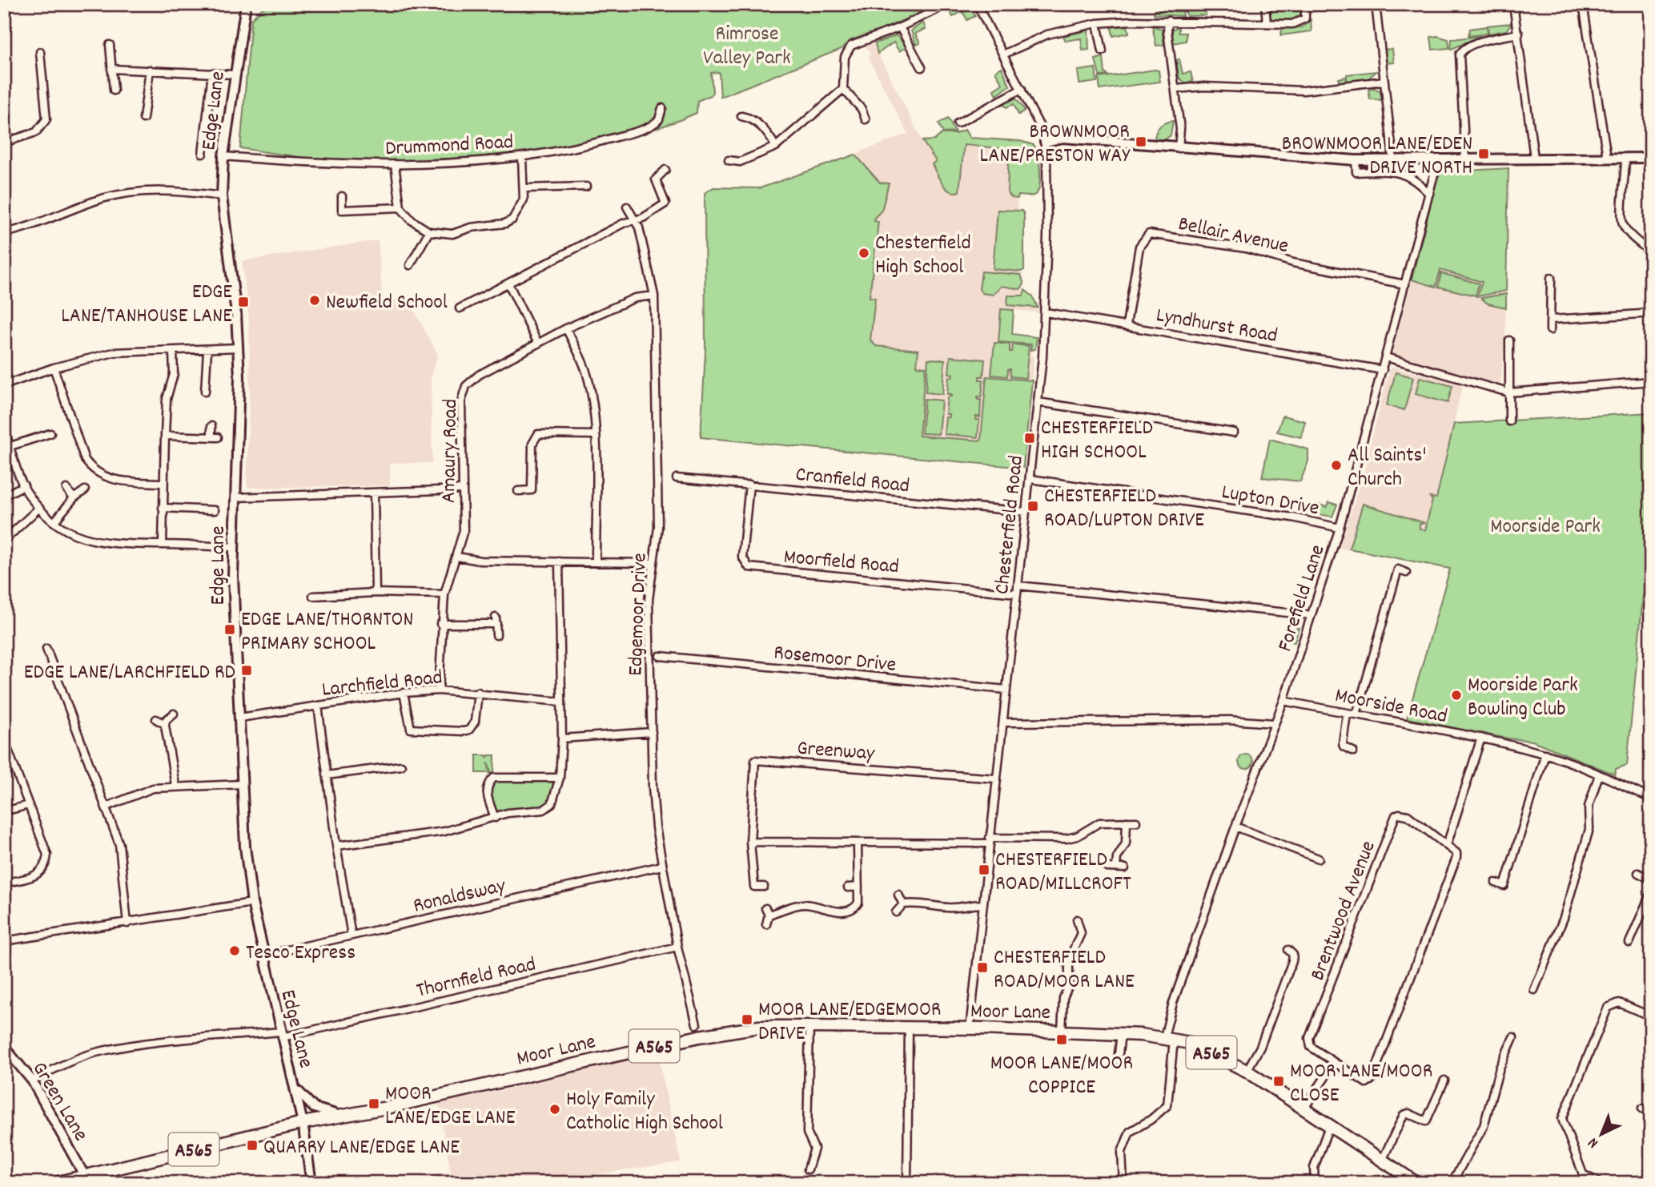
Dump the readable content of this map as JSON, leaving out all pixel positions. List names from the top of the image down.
{
  "streets": {
    "highway": ["Moor Lane", "A565"],
    "street": [
      "Edge Lane",
      "Drummond Road",
      "Bellair Avenue",
      "Lyndhurst Road",
      "Amaury Road",
      "Cranfield Road",
      "Lupton Drive",
      "Chesterfield Road",
      "Moorfield Road",
      "Forefield Lane",
      "Edgemoor Drive",
      "Rosemoor Drive",
      "Larchfield Road",
      "Moorside Road",
      "Greenway",
      "Ronaldsway",
      "Brentwood Avenue",
      "Thornfield Road",
      "Green Lane"
    ]
  },
  "crossings": [
    ["Edge Lane", "Drummond Road"],
    ["Edge Lane", "Larchfield Road"],
    ["Edge Lane", "Ronaldsway"],
    ["Edge Lane", "Thornfield Road"],
    ["Edge Lane", "Moor Lane"],
    ["Edge Lane", "A565"],
    ["Bellair Avenue", "Lyndhurst Road"],
    ["Bellair Avenue", "Forefield Lane"],
    ["Lyndhurst Road", "Chesterfield Road"],
    ["Lyndhurst Road", "Forefield Lane"],
    ["Amaury Road", "Edgemoor Drive"],
    ["Amaury Road", "Larchfield Road"],
    ["Cranfield Road", "Chesterfield Road"],
    ["Cranfield Road", "Moorfield Road"],
    ["Lupton Drive", "Chesterfield Road"],
    ["Lupton Drive", "Forefield Lane"],
    ["Chesterfield Road", "Moorfield Road"],
    ["Chesterfield Road", "Rosemoor Drive"],
    ["Chesterfield Road", "Greenway"],
    ["Chesterfield Road", "Moor Lane"],
    ["Forefield Lane", "Moorside Road"],
    ["Forefield Lane", "Moor Lane"],
    ["Edgemoor Drive", "Ronaldsway"],
    ["Edgemoor Drive", "Thornfield Road"],
    ["Thornfield Road", "Green Lane"],
    ["Moor Lane", "A565"],
    ["A565", "Green Lane"]
  ],
  "parks": ["Rimrose Valley Park", "Moorside Park"],
  "places": {
    "transit": [
      "BROWNMOOR LANE/PRESTON WAY",
      "BROWNMOOR LANE/EDEN DRIVE NORTH",
      "EDGE LANE/TANHOUSE LANE",
      "CHESTERFIELD HIGH SCHOOL",
      "CHESTERFIELD ROAD/LUPTON DRIVE",
      "EDGE LANE/THORNTON PRIMARY SCHOOL",
      "EDGE LANE/LARCHFIELD RD",
      "CHESTERFIELD ROAD/MILLCROFT",
      "CHESTERFIELD ROAD/MOOR LANE",
      "MOOR LANE/EDGEMOOR DRIVE",
      "MOOR LANE/MOOR COPPICE",
      "MOOR LANE/MOOR CLOSE",
      "MOOR LANE/EDGE LANE",
      "QUARRY LANE/EDGE LANE"
    ],
    "other": [
      "Chesterfield High School",
      "Newfield School",
      "All Saints' Church",
      "Moorside Park Bowling Club",
      "Tesco Express",
      "Holy Family Catholic High School"
    ]
  },
  "north": "bottom left"
}
